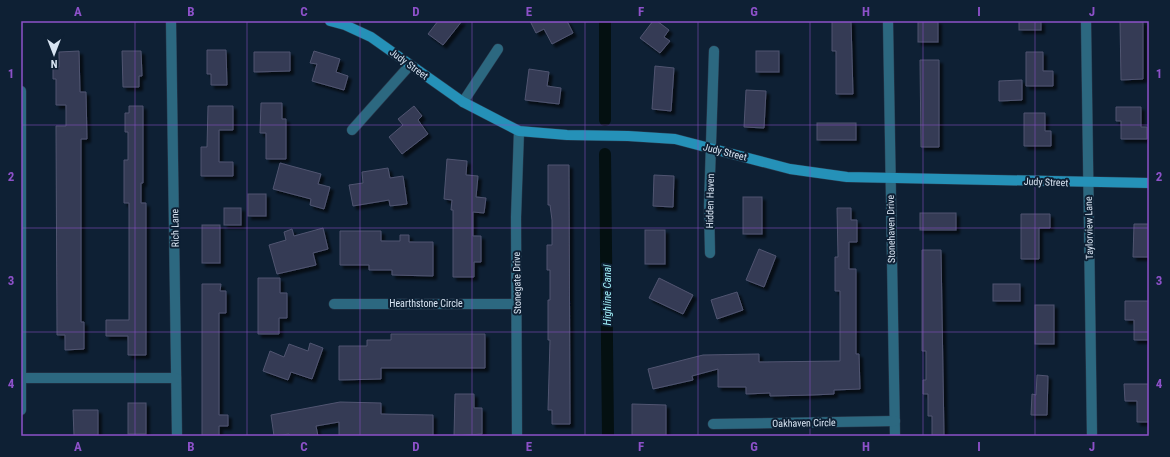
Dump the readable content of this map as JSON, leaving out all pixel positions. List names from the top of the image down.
{
  "streets": {
    "street": [
      "Judy Street",
      "Hidden Haven",
      "Rich Lane",
      "Taylorview Lane",
      "Stonehaven Drive",
      "Stonegate Drive",
      "Hearthstone Circle",
      "Oakhaven Circle"
    ]
  },
  "crossings": [
    ["Judy Street", "Hidden Haven"],
    ["Judy Street", "Taylorview Lane"],
    ["Judy Street", "Stonehaven Drive"],
    ["Judy Street", "Stonegate Drive"],
    ["Stonehaven Drive", "Oakhaven Circle"],
    ["Stonegate Drive", "Hearthstone Circle"]
  ],
  "water": ["Highline Canal"],
  "north": "bottom",
  "grid": {
    "columns": [
      "A",
      "B",
      "C",
      "D",
      "E",
      "F",
      "G",
      "H",
      "I",
      "J"
    ],
    "rows": [
      "1",
      "2",
      "3",
      "4"
    ]
  }
}
